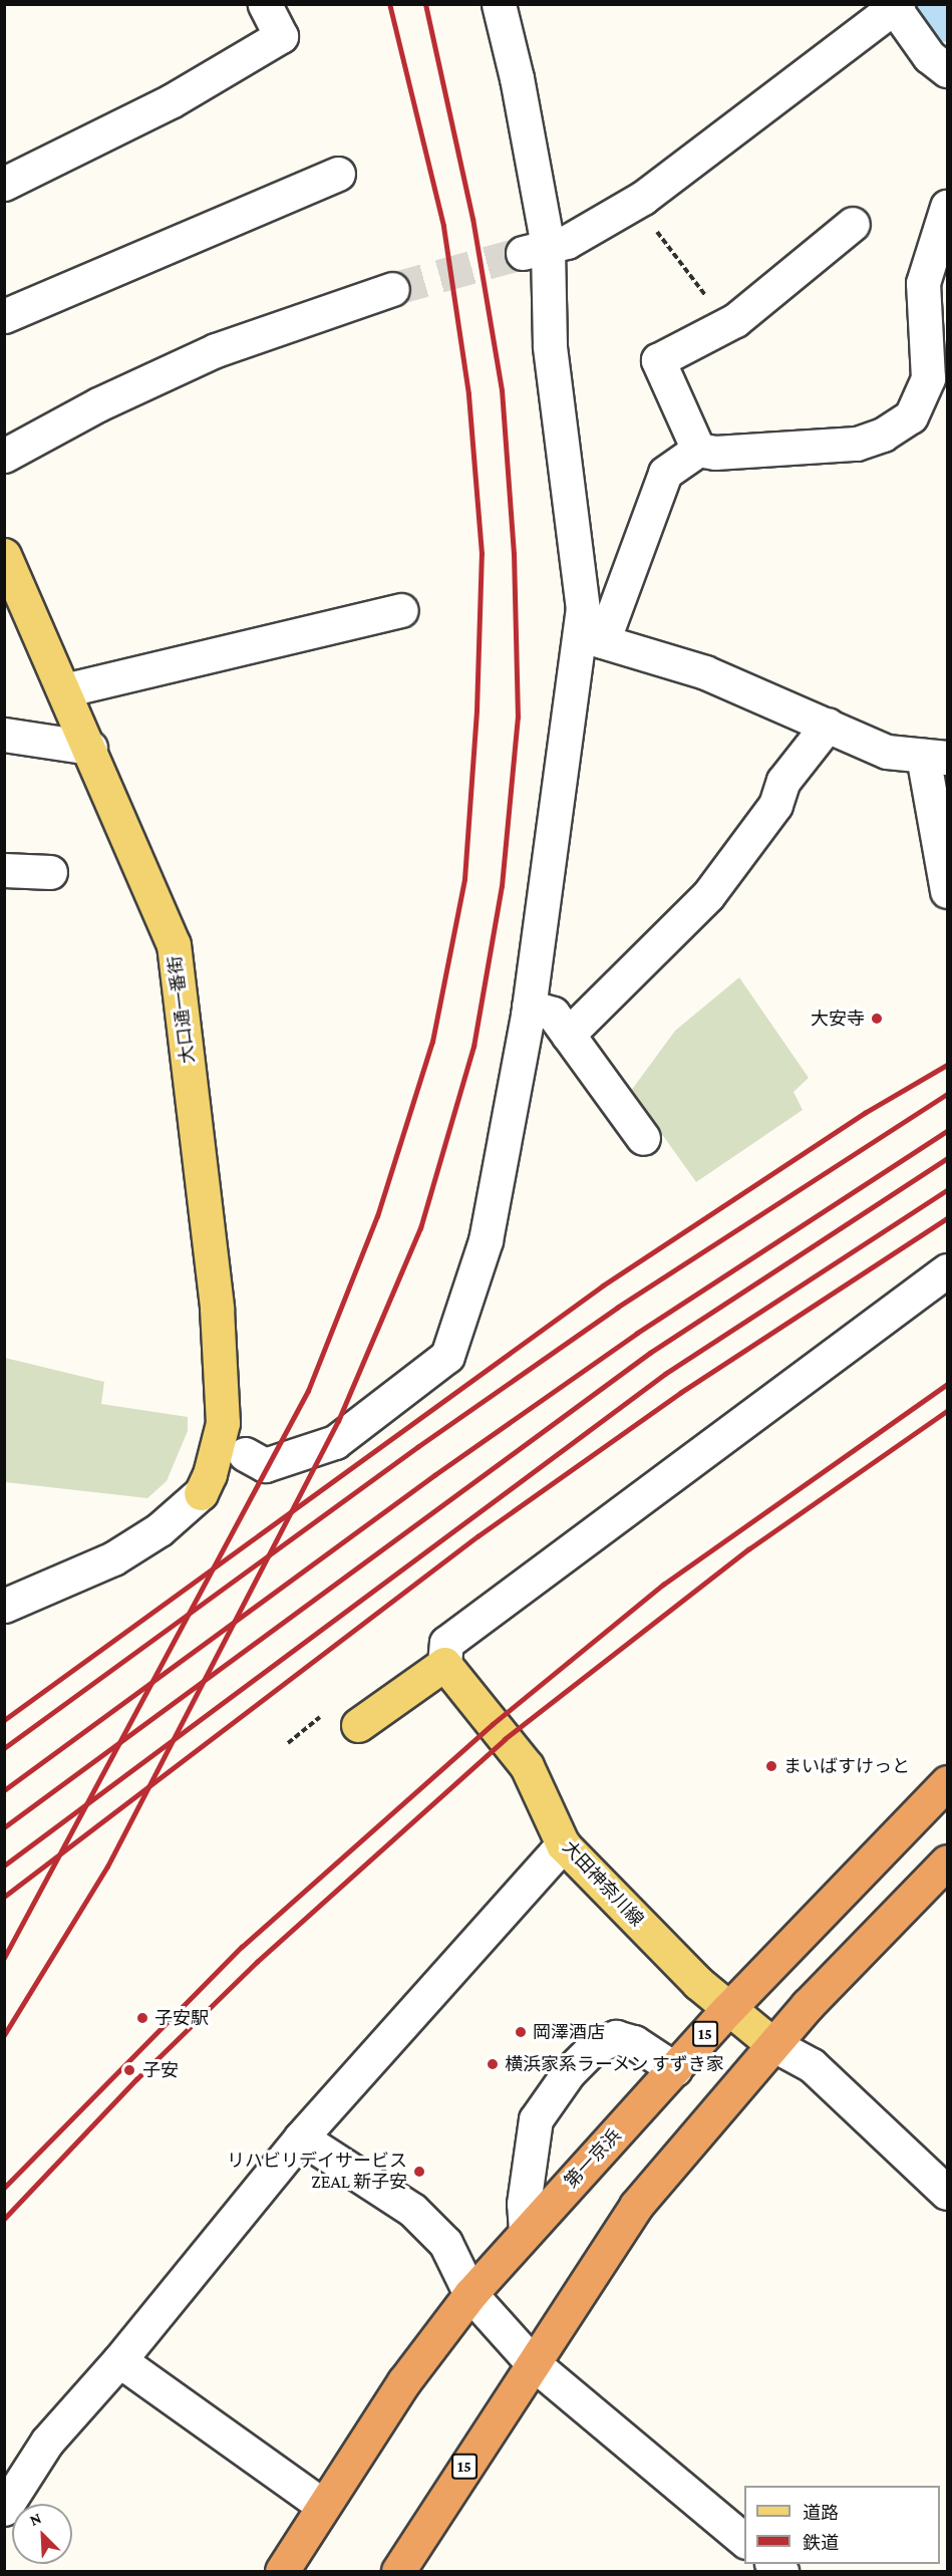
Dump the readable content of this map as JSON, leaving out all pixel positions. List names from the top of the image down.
{
  "streets": {
    "highway": ["15", "第一京浜"],
    "main road": ["大口通一番街", "大田神奈川線"]
  },
  "crossings": [
    ["大田神奈川線", "15"],
    ["大田神奈川線", "第一京浜"]
  ],
  "places": [
    "大安寺",
    "まいばすけっと",
    "子安駅",
    "岡澤酒店",
    "横浜家系ラーメン すずき家",
    "子安",
    "リハビリデイサービス ZEAL 新子安"
  ],
  "legend": ["道路", "鉄道"],
  "north": "top left"
}
